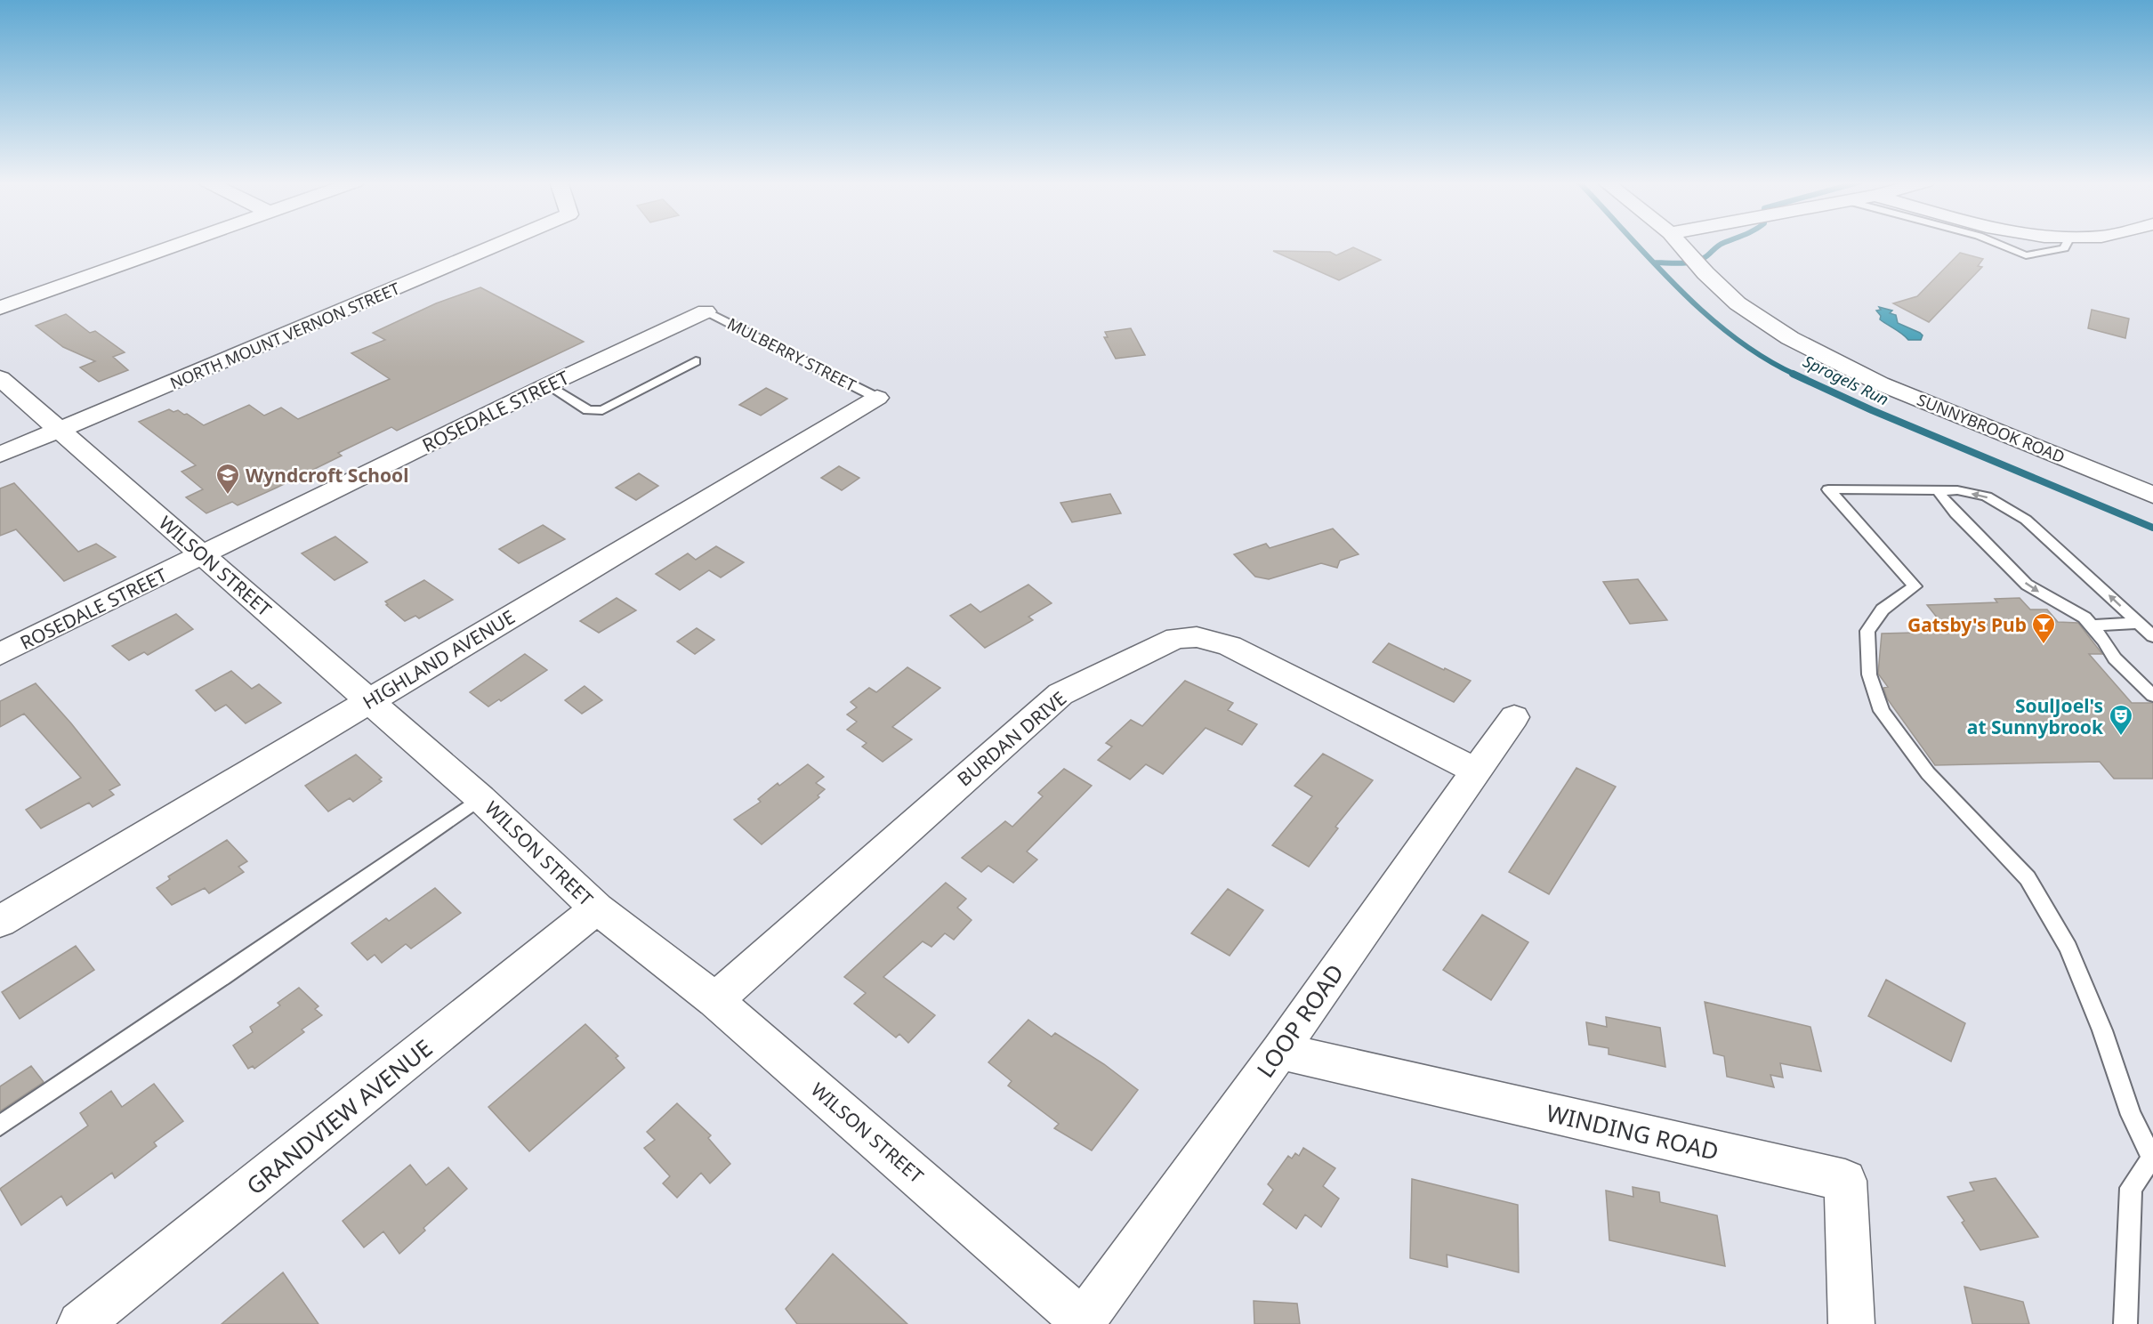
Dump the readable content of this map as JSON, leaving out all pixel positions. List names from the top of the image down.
{
  "streets": {
    "street": [
      "NORTH MOUNT VERNON STREET",
      "ROSEDALE STREET",
      "SUNNYBROOK ROAD",
      "WILSON STREET",
      "HIGHLAND AVENUE",
      "BURDAN DRIVE",
      "LOOP ROAD",
      "GRANDVIEW AVENUE",
      "WINDING ROAD"
    ],
    "lane": ["MULBERRY STREET"]
  },
  "crossings": [
    ["NORTH MOUNT VERNON STREET", "WILSON STREET"],
    ["MULBERRY STREET", "ROSEDALE STREET"],
    ["MULBERRY STREET", "HIGHLAND AVENUE"],
    ["ROSEDALE STREET", "WILSON STREET"],
    ["WILSON STREET", "HIGHLAND AVENUE"],
    ["WILSON STREET", "BURDAN DRIVE"],
    ["WILSON STREET", "LOOP ROAD"],
    ["WILSON STREET", "GRANDVIEW AVENUE"],
    ["BURDAN DRIVE", "LOOP ROAD"],
    ["LOOP ROAD", "WINDING ROAD"]
  ],
  "water": ["Sprogels Run"],
  "places": {
    "school or university": ["Wyndcroft School"],
    "bar": ["Gatsby's Pub"],
    "theatre": ["SoulJoel's at Sunnybrook"]
  }
}
